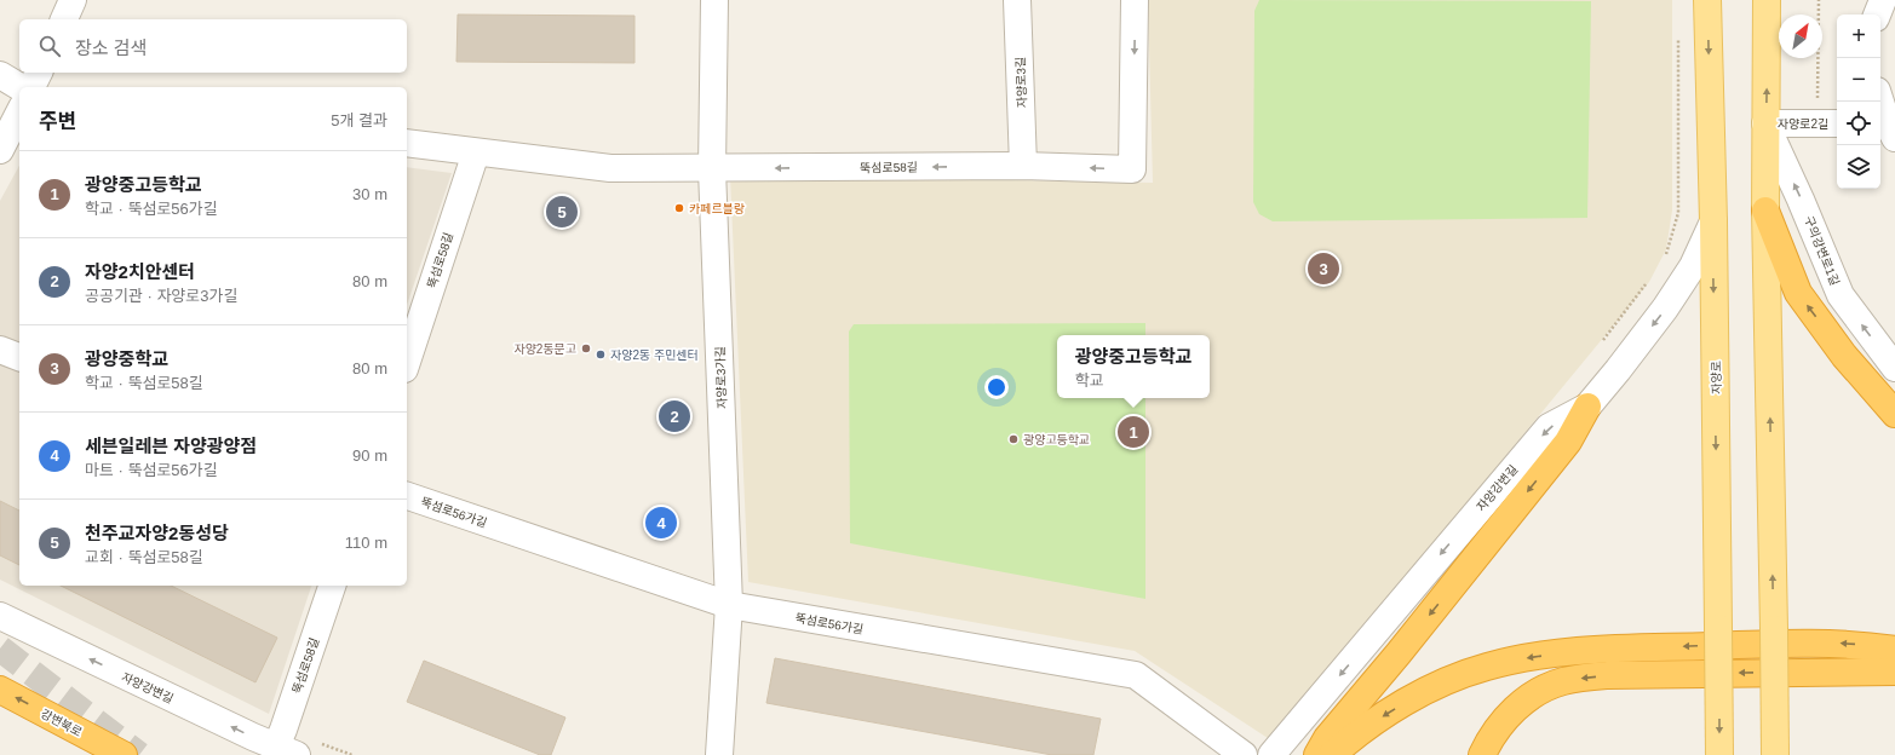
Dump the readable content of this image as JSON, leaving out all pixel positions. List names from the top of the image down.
{
  "streets": {
    "highway": ["강변북로"],
    "main road": ["자양로"],
    "street": [
      "자양로3길",
      "자양로2길",
      "뚝섬로58길",
      "구의강변로1길",
      "자양로3가길",
      "자양강변길",
      "뚝섬로56가길"
    ]
  },
  "crossings": [
    ["자양로3길", "뚝섬로58길"],
    ["자양로2길", "구의강변로1길"],
    ["뚝섬로58길", "자양로3가길"],
    ["뚝섬로58길", "자양강변길"],
    ["자양로3가길", "뚝섬로56가길"],
    ["자양로", "자양강변길"]
  ],
  "one_way": ["구의강변로1길", "자양강변길", "강변북로"],
  "places": [
    "카페르블랑",
    "자양2동문고",
    "자양2동 주민센터",
    "광양고등학교"
  ],
  "north": "top right",
  "page": {
    "map_buttons": ["+", "−"],
    "search": "장소 검색",
    "heading": ["주변", "5개 결과"],
    "list": [
      {
        "mark": "1",
        "name": "광양중고등학교",
        "note": "학교 · 뚝섬로56가길",
        "value": "30 m"
      },
      {
        "mark": "2",
        "name": "자양2치안센터",
        "note": "공공기관 · 자양로3가길",
        "value": "80 m"
      },
      {
        "mark": "3",
        "name": "광양중학교",
        "note": "학교 · 뚝섬로58길",
        "value": "80 m"
      },
      {
        "mark": "4",
        "name": "세븐일레븐 자양광양점",
        "note": "마트 · 뚝섬로56가길",
        "value": "90 m"
      },
      {
        "mark": "5",
        "name": "천주교자양2동성당",
        "note": "교회 · 뚝섬로58길",
        "value": "110 m"
      }
    ],
    "pins": [
      "5",
      "3",
      "2",
      "1",
      "4"
    ],
    "popup": ["광양중고등학교", "학교"]
  }
}
